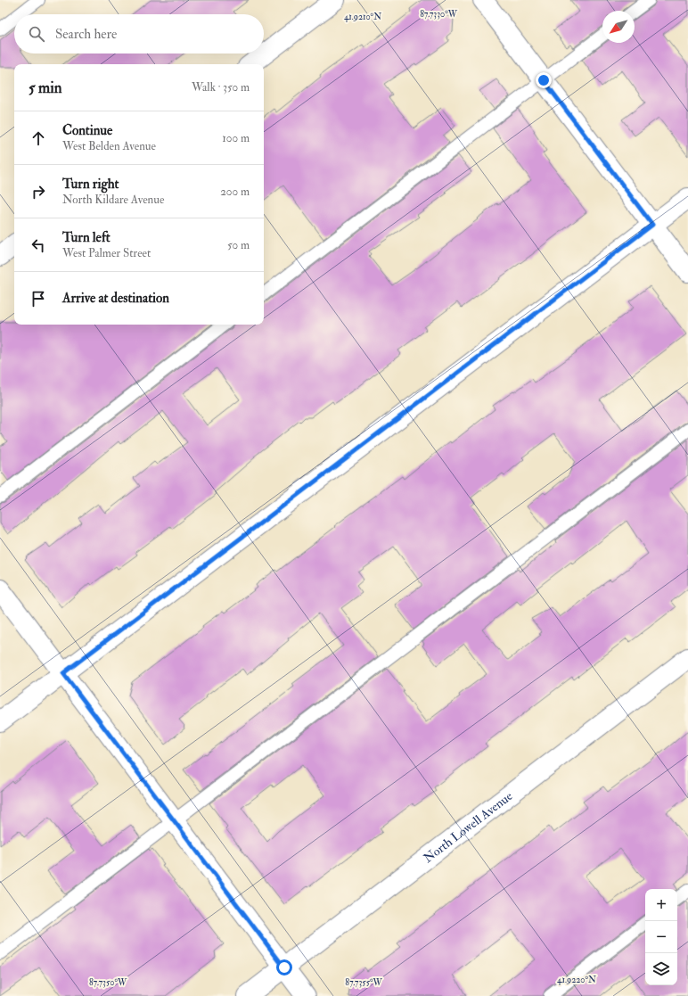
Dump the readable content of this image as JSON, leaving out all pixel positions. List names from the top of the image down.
{
  "streets": {
    "street": ["North Lowell Avenue"]
  },
  "north": "bottom left",
  "page": {
    "search": "Search here",
    "heading": ["5 min", "Walk · 350 m"],
    "list": [
      ["Continue", "West Belden Avenue", "100 m"],
      ["Turn right", "North Kildare Avenue", "200 m"],
      ["Turn left", "West Palmer Street", "50 m"],
      "Arrive at destination"
    ],
    "map_buttons": ["+", "−"]
  },
  "coordinates": [
    "87.7330°W",
    "41.9210°N",
    "41.9220°N",
    "87.7350°W",
    "87.7355°W"
  ]
}
